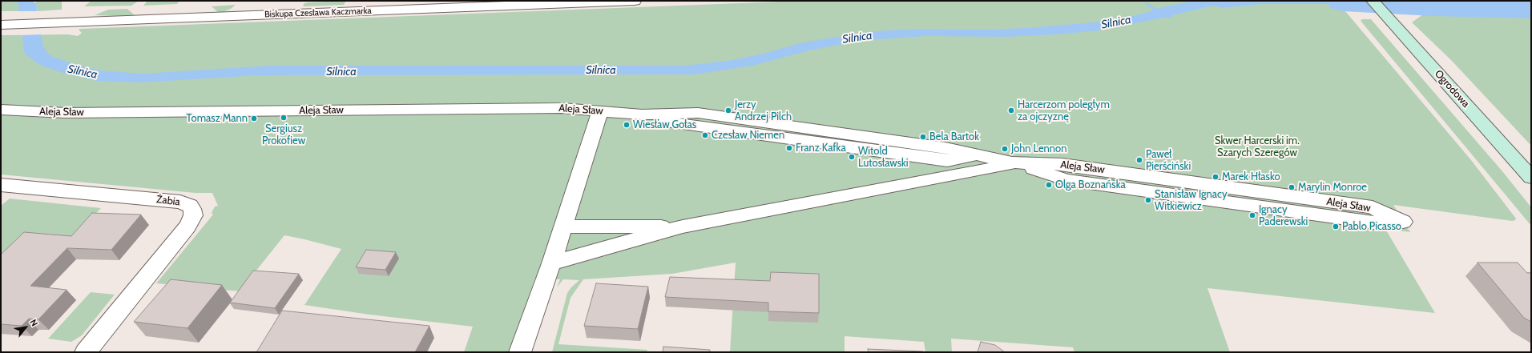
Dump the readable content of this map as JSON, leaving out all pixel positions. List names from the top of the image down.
{
  "streets": {
    "street": [
      "Biskupa Czesława Kaczmarka",
      "Ogrodowa",
      "Aleja Sław",
      "Żabia"
    ]
  },
  "water": ["Silnica"],
  "parks": ["Skwer Harcerski im. Szarych Szeregów"],
  "places": [
    "Jerzy Andrzej Pilch",
    "Harcerzom poległym za ojczyznę",
    "Sergiusz Prokofiew",
    "Tomasz Mann",
    "Wiesław Gołas",
    "Czesław Niemen",
    "Bela Bartok",
    "Franz Kafka",
    "John Lennon",
    "Witold Lutosławski",
    "Paweł Pierściński",
    "Marek Hłasko",
    "Olga Boznańska",
    "Marylin Monroe",
    "Stanisław Ignacy Witkiewicz",
    "Ignacy Paderewski",
    "Pablo Picasso"
  ],
  "north": "top right"
}
